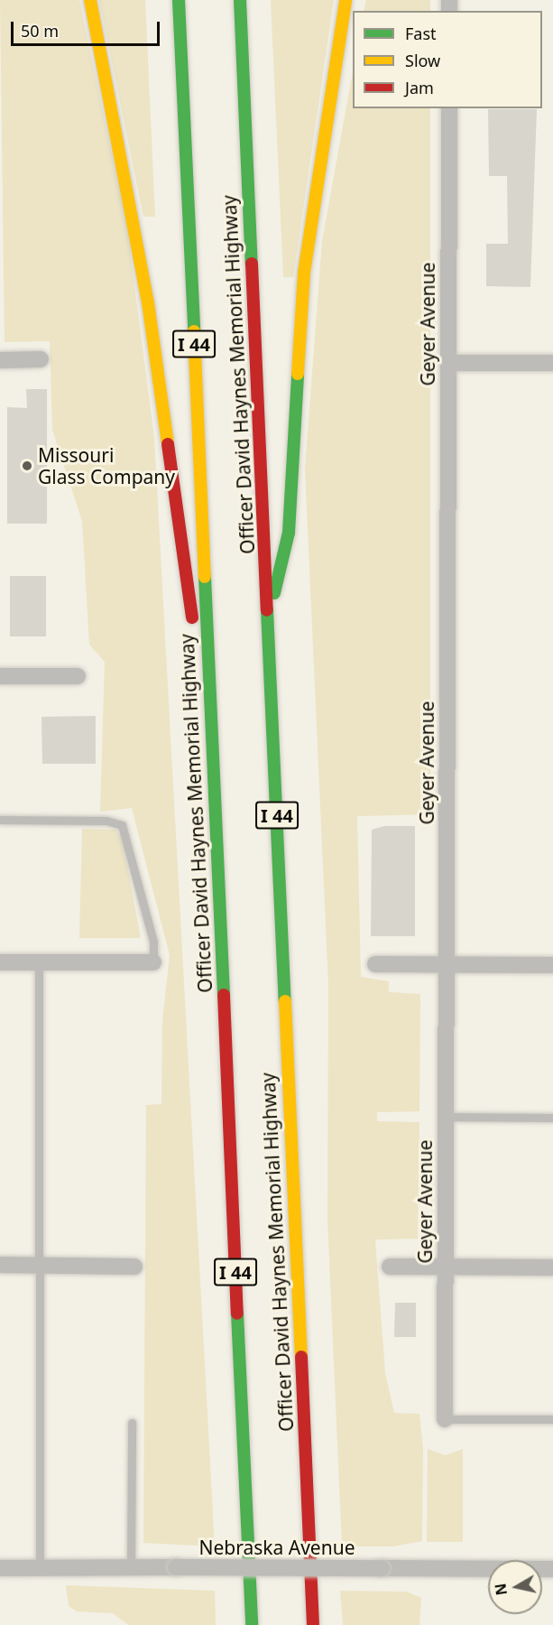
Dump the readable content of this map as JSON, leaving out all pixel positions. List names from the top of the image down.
{
  "streets": {
    "highway": ["I 44", "Officer David Haynes Memorial Highway"],
    "street": ["Geyer Avenue", "Nebraska Avenue"]
  },
  "places": ["Missouri Glass Company"],
  "legend": ["Fast", "Slow", "Jam"],
  "scale_bar": "50 m",
  "north": "left"
}
